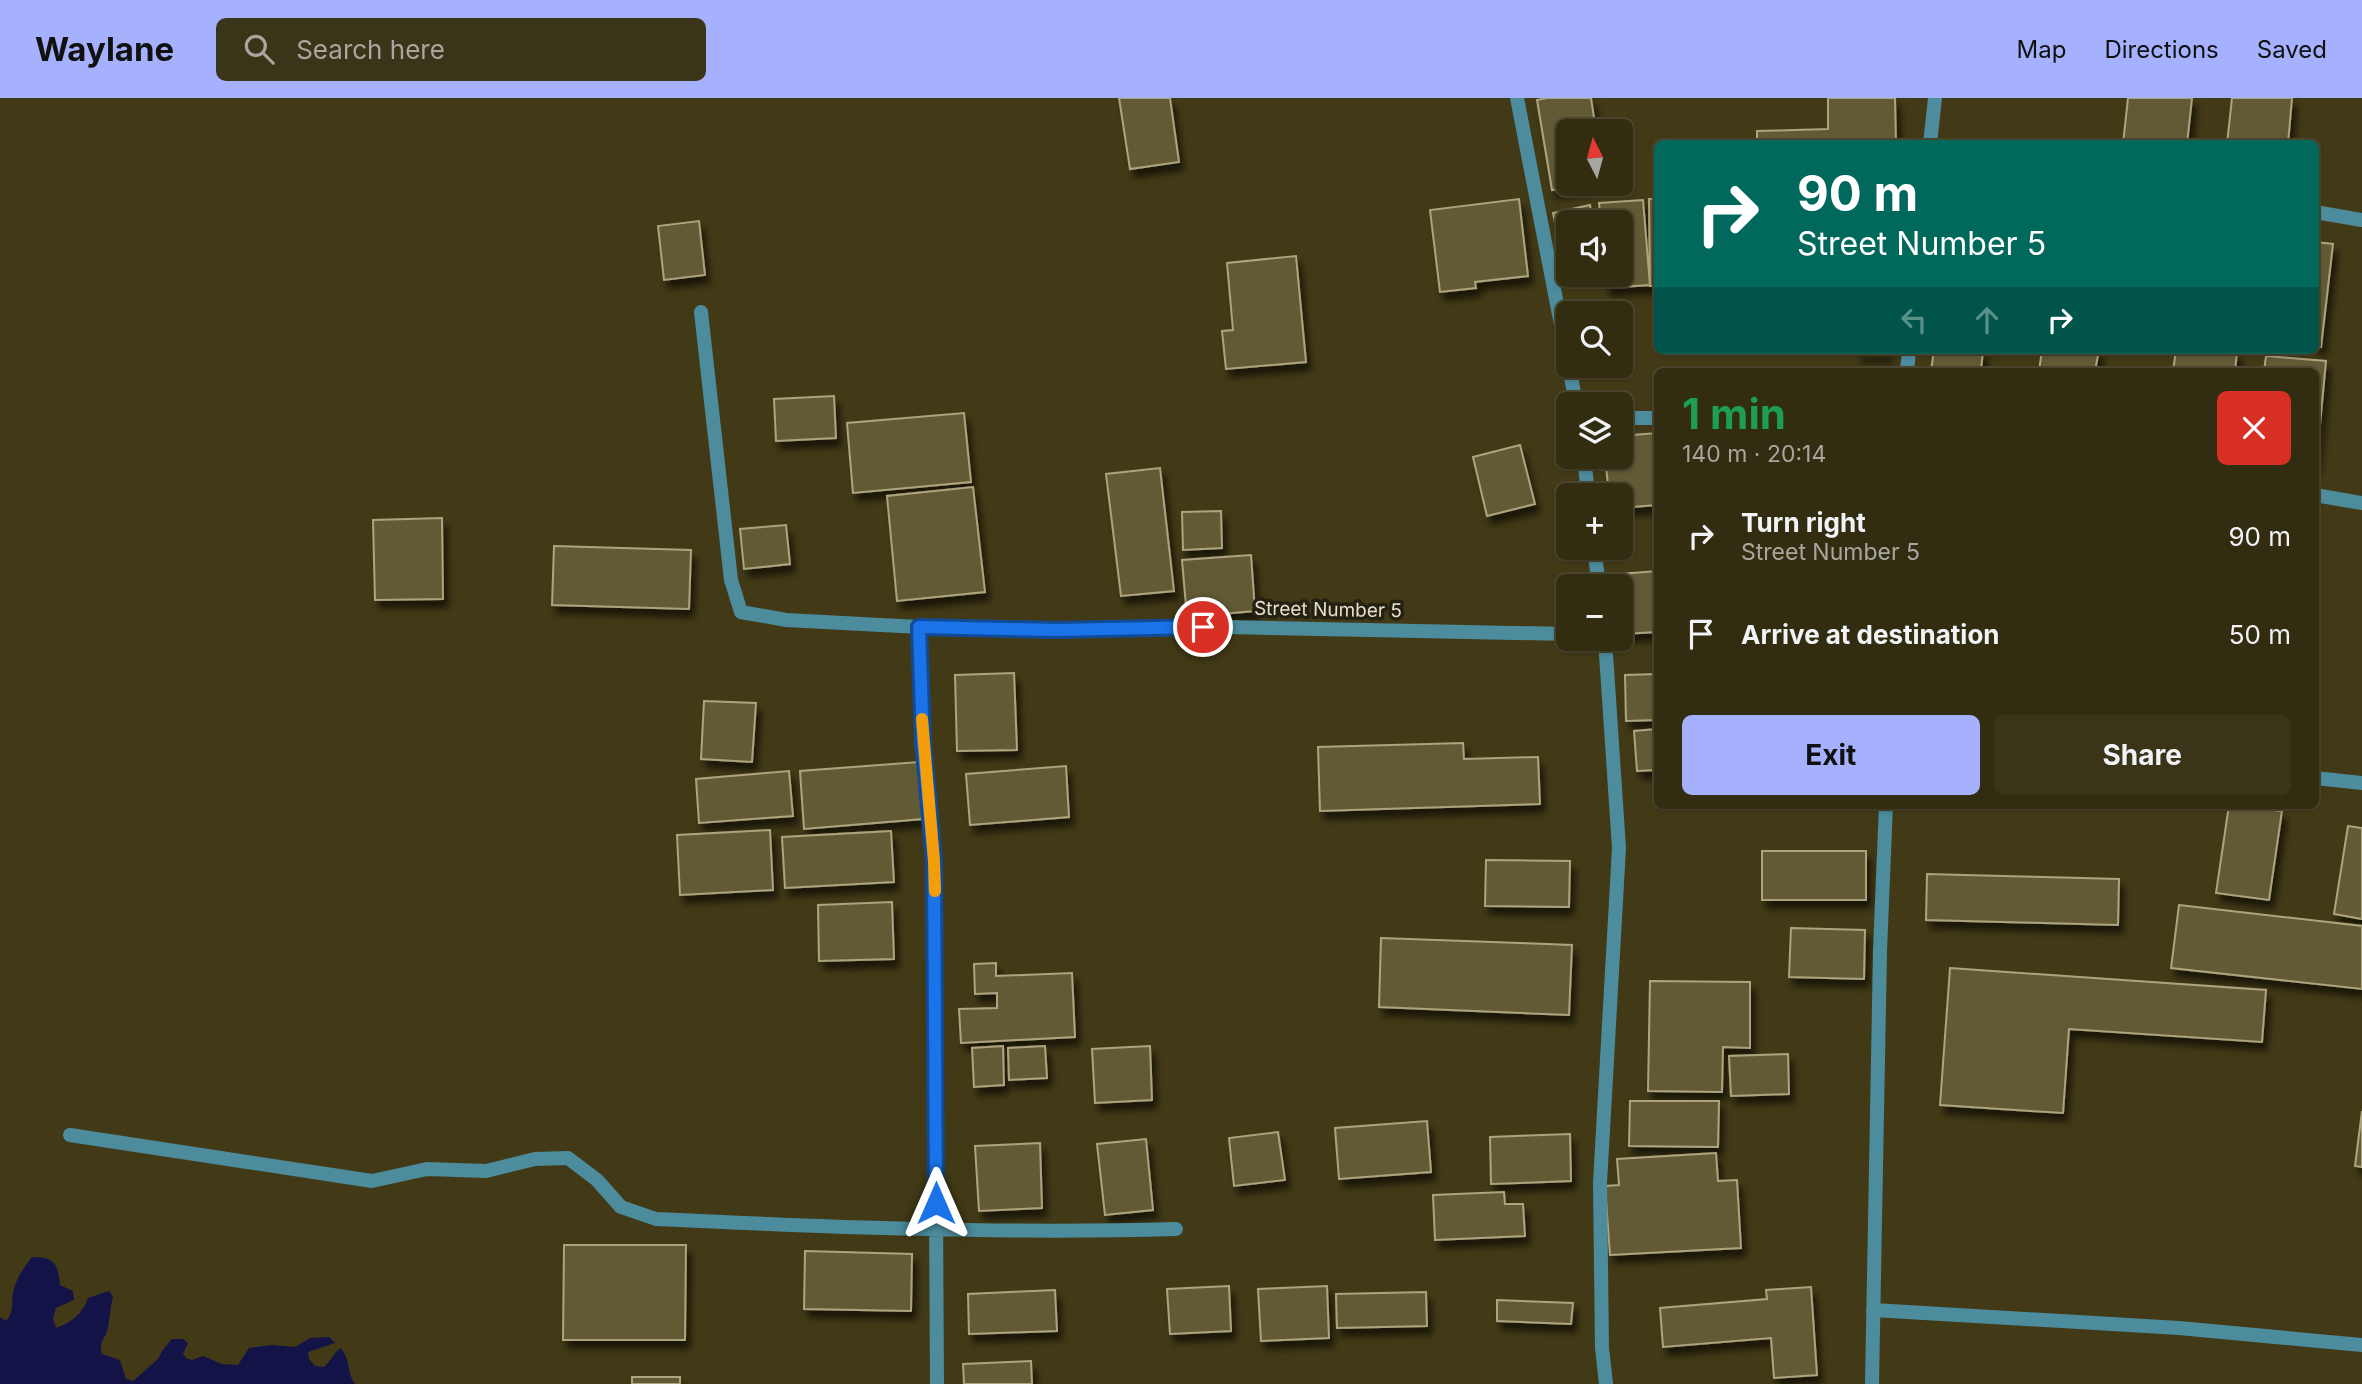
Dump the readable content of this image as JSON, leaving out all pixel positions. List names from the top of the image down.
{
  "streets": {
    "street": ["Street Number 5"]
  },
  "north": "top",
  "page": {
    "header": "Waylane",
    "search": "Search here",
    "nav": ["Map", "Directions", "Saved"],
    "map_buttons": ["+", "−"],
    "turn": ["90 m", "Street Number 5"],
    "heading": ["1 min", "140 m · 20:14"],
    "list": [
      {
        "name": "Turn right",
        "note": "Street Number 5",
        "value": "90 m"
      },
      {
        "name": "Arrive at destination",
        "value": "50 m"
      }
    ],
    "buttons": ["Exit", "Share"]
  }
}
